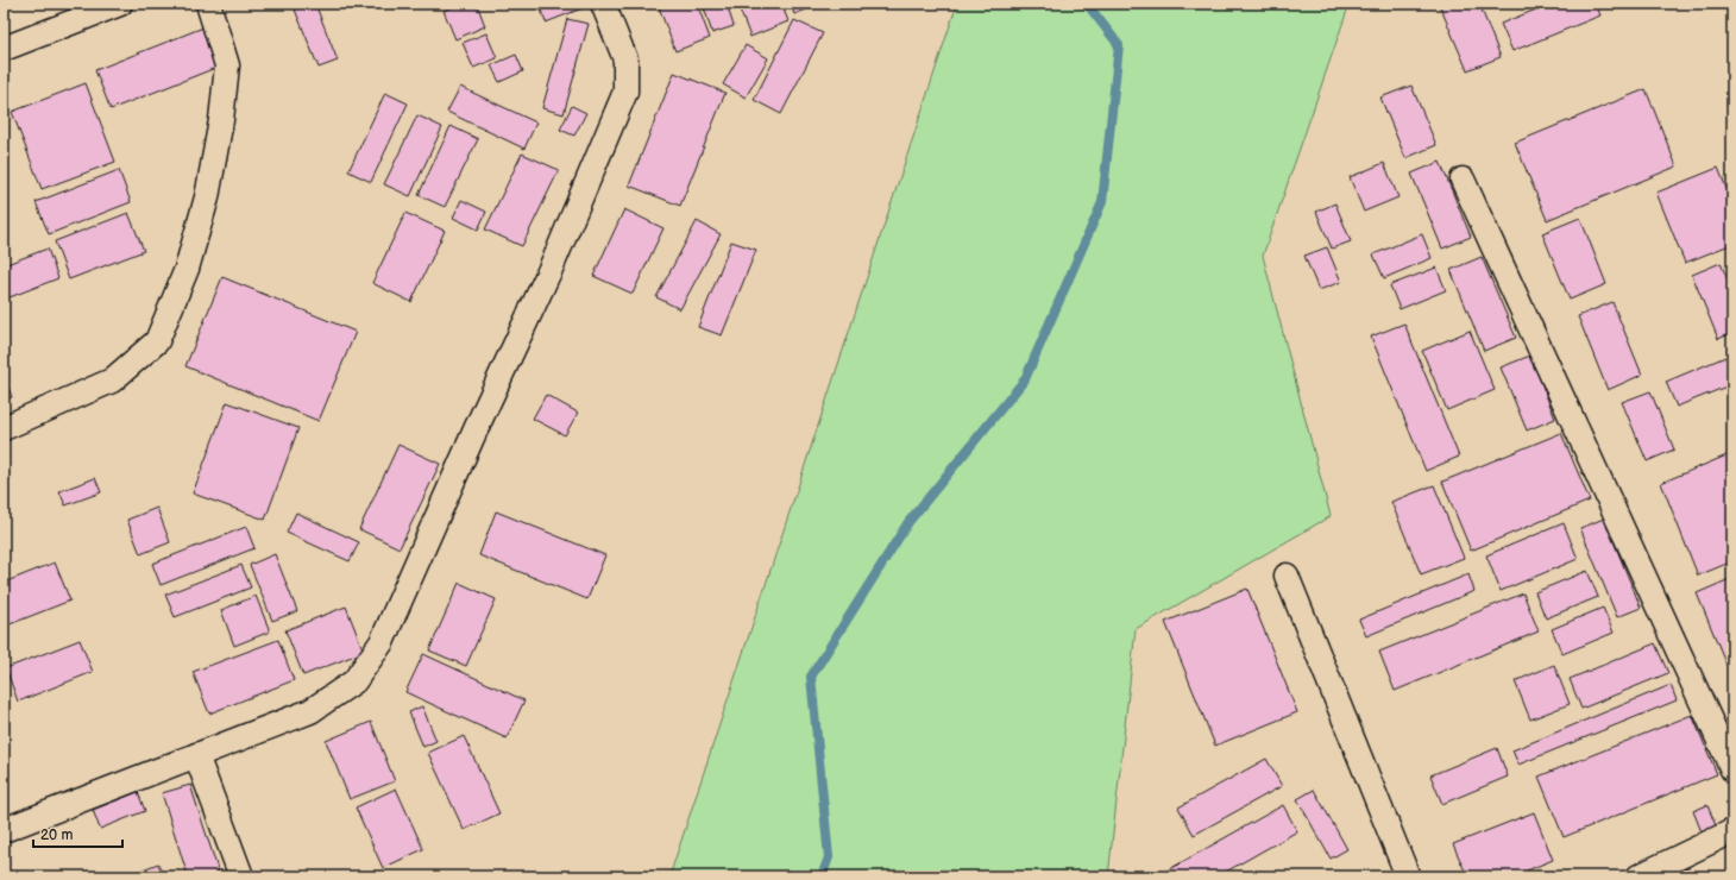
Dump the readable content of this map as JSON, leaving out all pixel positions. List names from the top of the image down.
{
  "scale_bar": "20 m"
}
